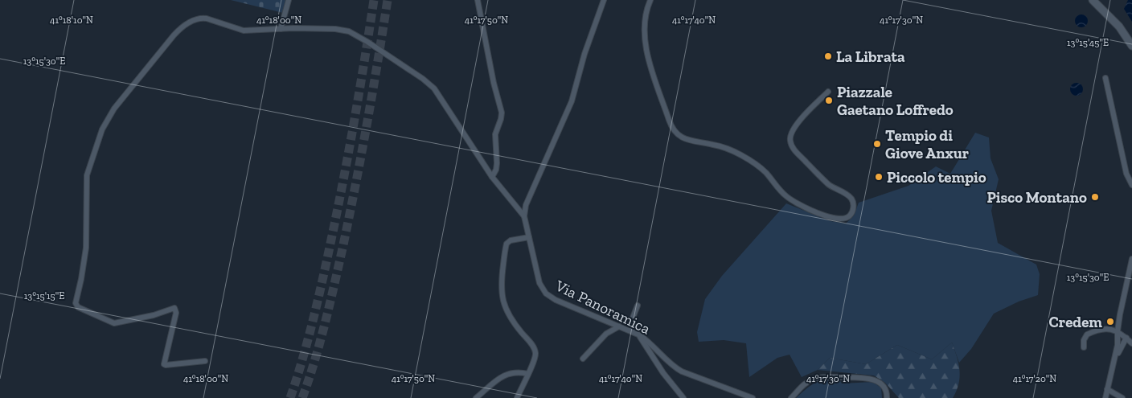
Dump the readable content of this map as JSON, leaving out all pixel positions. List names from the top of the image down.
{
  "streets": {
    "street": ["Via Panoramica"]
  },
  "places": [
    "La Librata",
    "Piazzale Gaetano Loffredo",
    "Tempio di Giove Anxur",
    "Piccolo tempio",
    "Pisco Montano",
    "Credem"
  ],
  "coordinates": [
    "41°18'10\"N",
    "41°18'00\"N",
    "41°17'50\"N",
    "41°17'40\"N",
    "41°17'30\"N",
    "13°15'45\"E",
    "13°15'30\"E",
    "13°15'15\"E",
    "41°17'20\"N"
  ]
}
